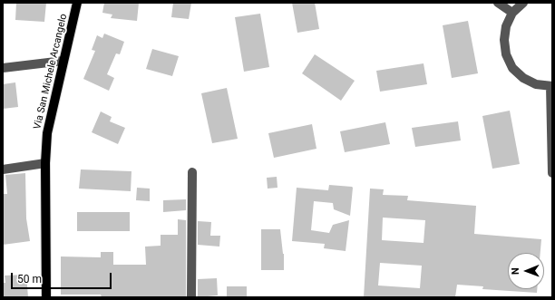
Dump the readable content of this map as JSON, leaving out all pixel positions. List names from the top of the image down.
{
  "streets": {
    "main road": ["Via San Michele Arcangelo"]
  },
  "scale_bar": "50 m",
  "north": "left"
}
